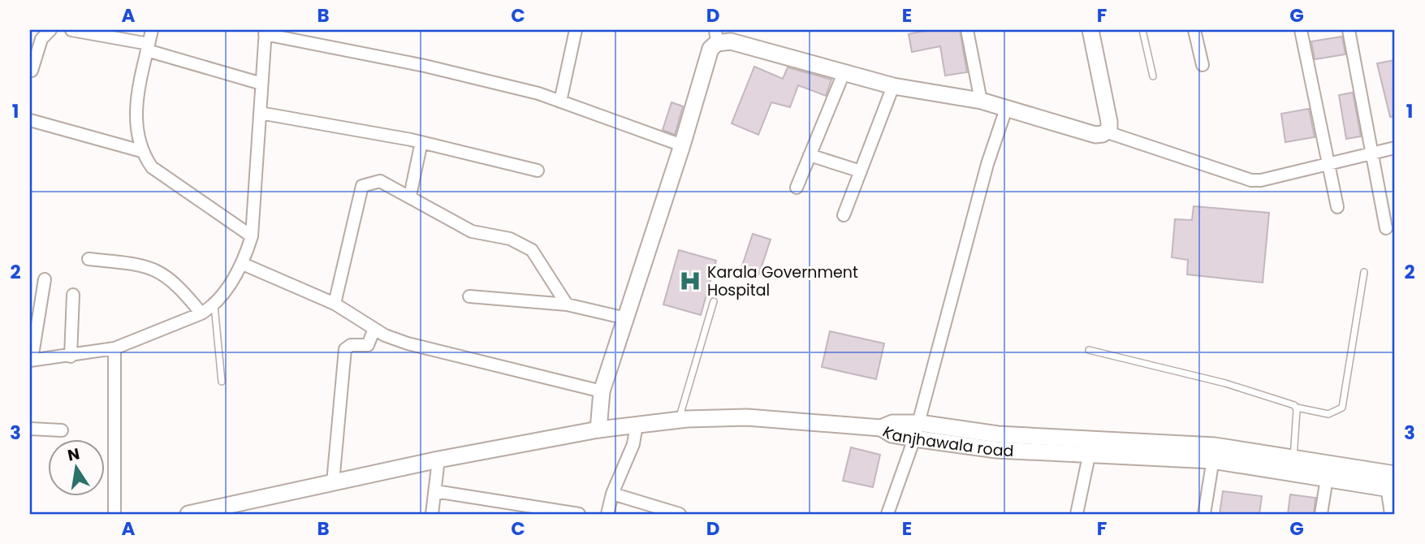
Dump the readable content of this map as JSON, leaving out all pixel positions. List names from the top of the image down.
{
  "streets": {
    "main road": ["Kanjhawala road"]
  },
  "places": {
    "hospital": ["Karala Government Hospital"]
  },
  "north": "top",
  "grid": {
    "columns": [
      "A",
      "B",
      "C",
      "D",
      "E",
      "F",
      "G"
    ],
    "rows": ["1", "2", "3"]
  }
}
